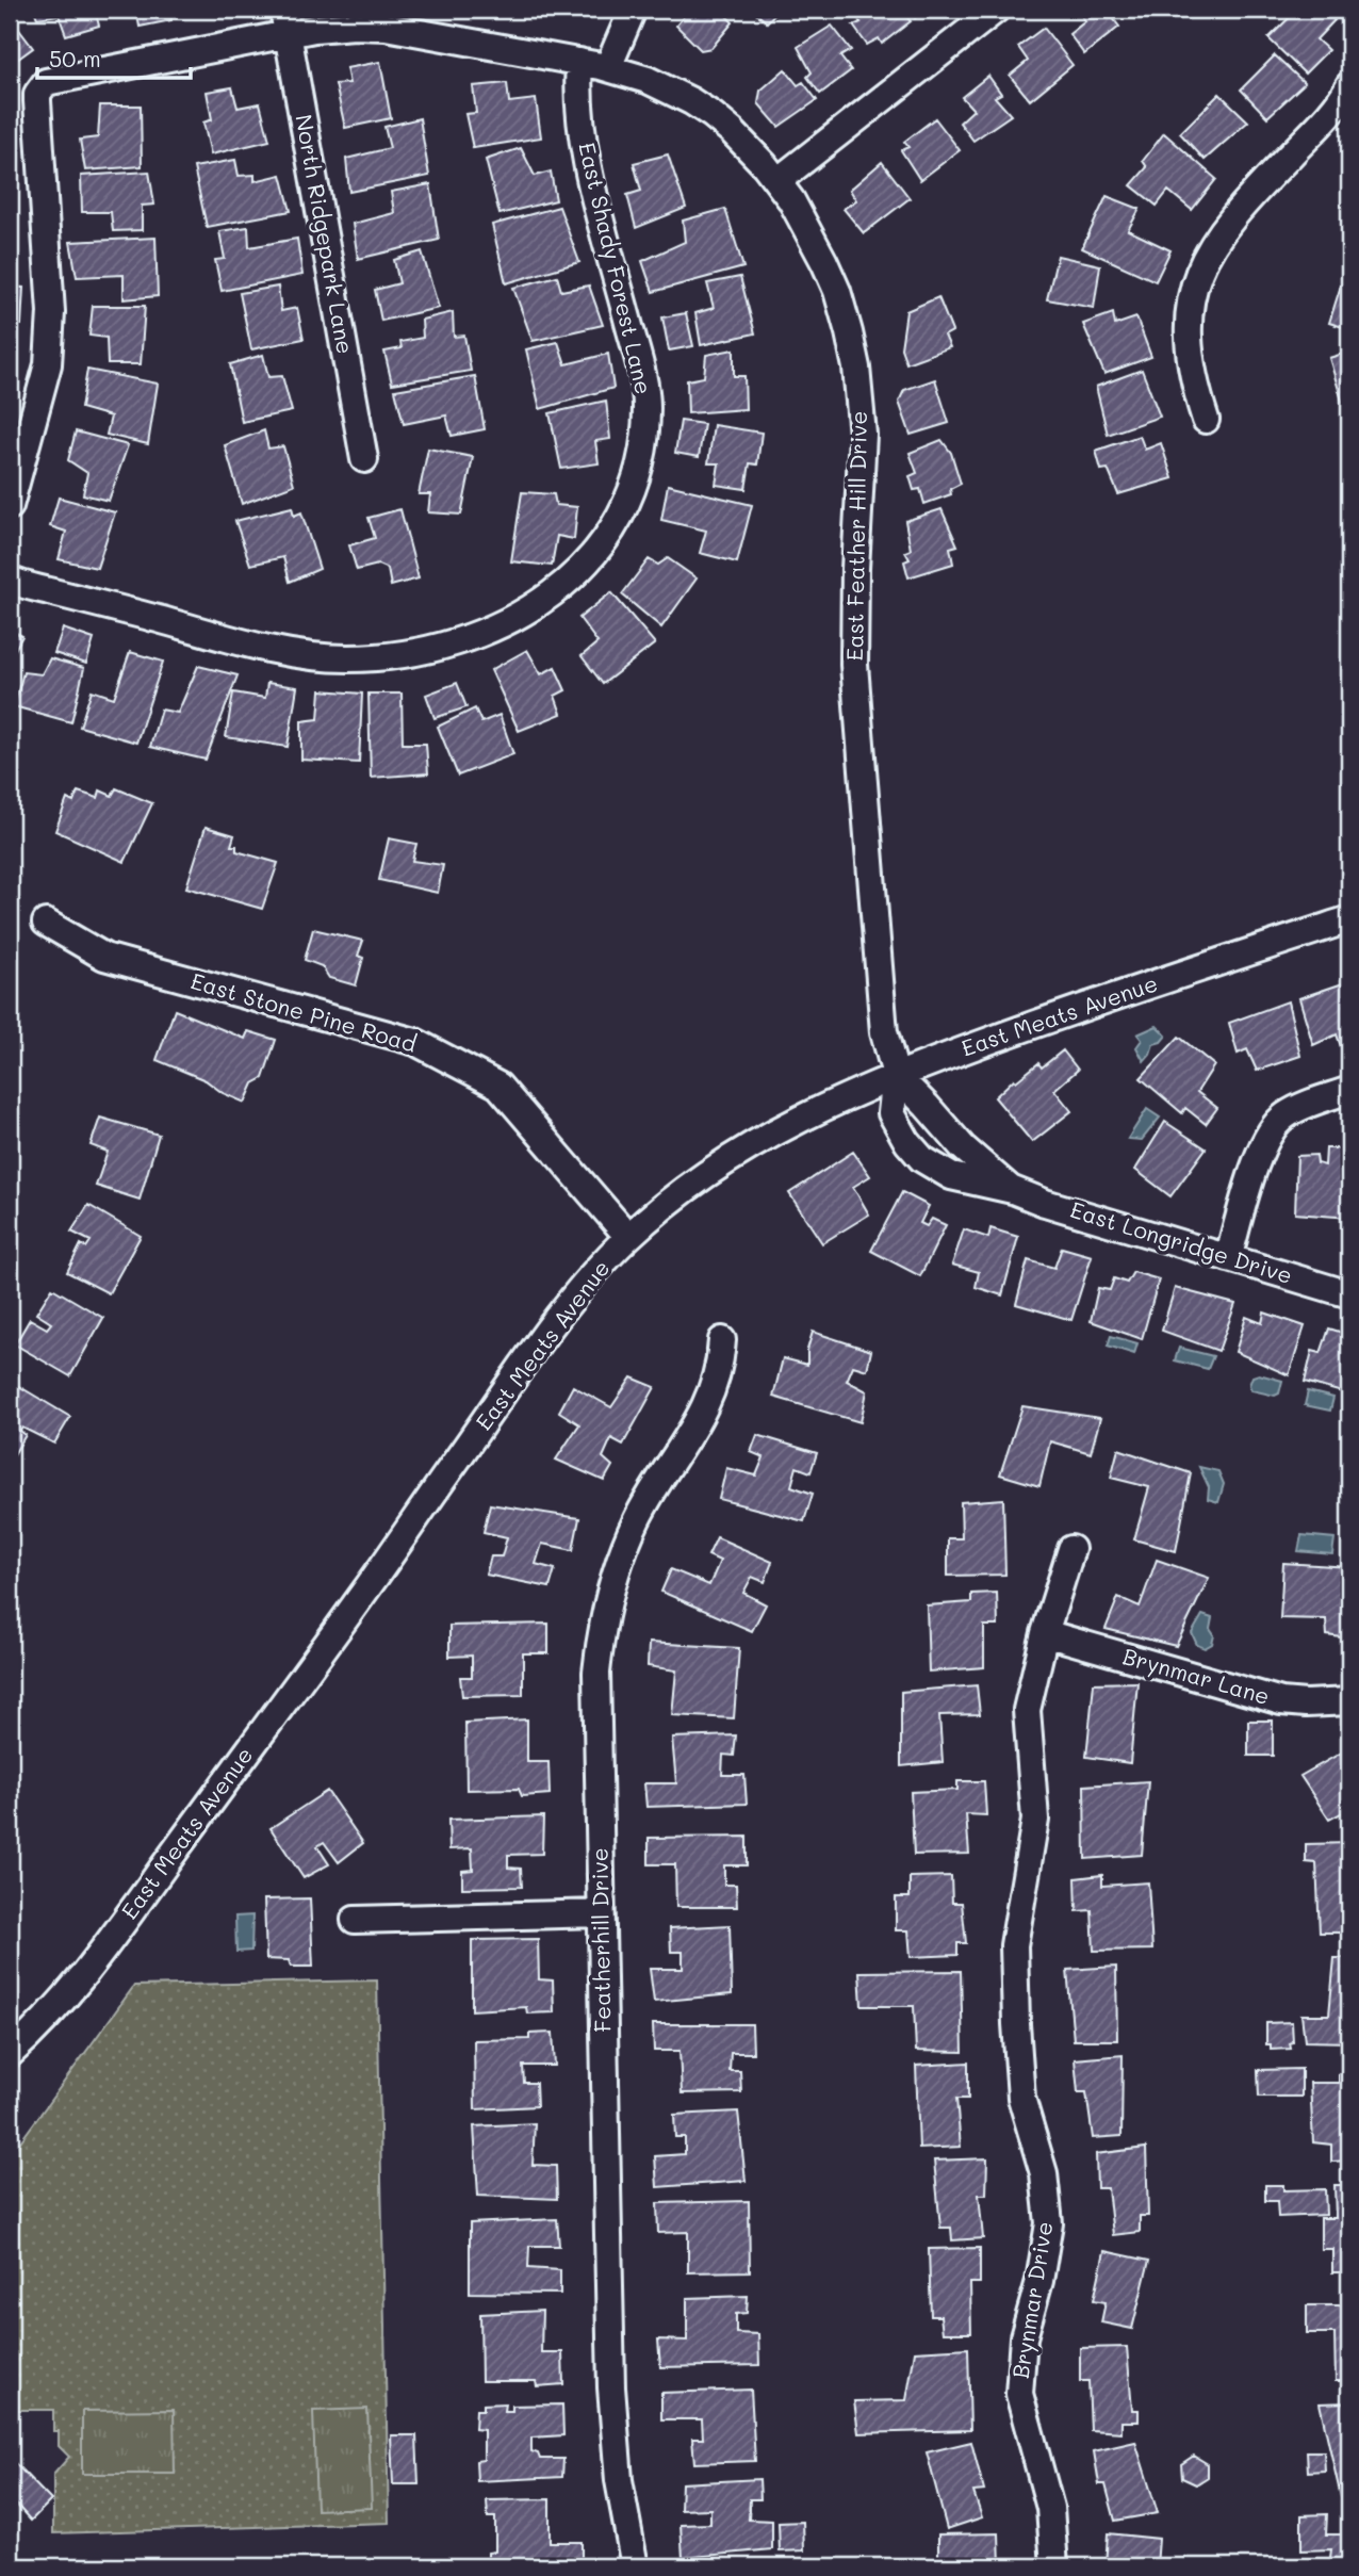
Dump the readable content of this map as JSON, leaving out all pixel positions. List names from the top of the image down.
{
  "streets": {
    "street": [
      "North Ridgepark Lane",
      "East Shady Forest Lane",
      "East Feather Hill Drive",
      "East Stone Pine Road",
      "East Meats Avenue",
      "East Longridge Drive",
      "Brynmar Lane",
      "Featherhill Drive",
      "Brynmar Drive"
    ]
  },
  "crossings": [
    ["North Ridgepark Lane", "East Feather Hill Drive"],
    ["East Shady Forest Lane", "East Feather Hill Drive"],
    ["East Feather Hill Drive", "East Meats Avenue"],
    ["East Feather Hill Drive", "East Longridge Drive"],
    ["East Stone Pine Road", "East Meats Avenue"],
    ["East Meats Avenue", "East Longridge Drive"],
    ["Brynmar Lane", "Brynmar Drive"]
  ],
  "scale_bar": "50 m"
}
